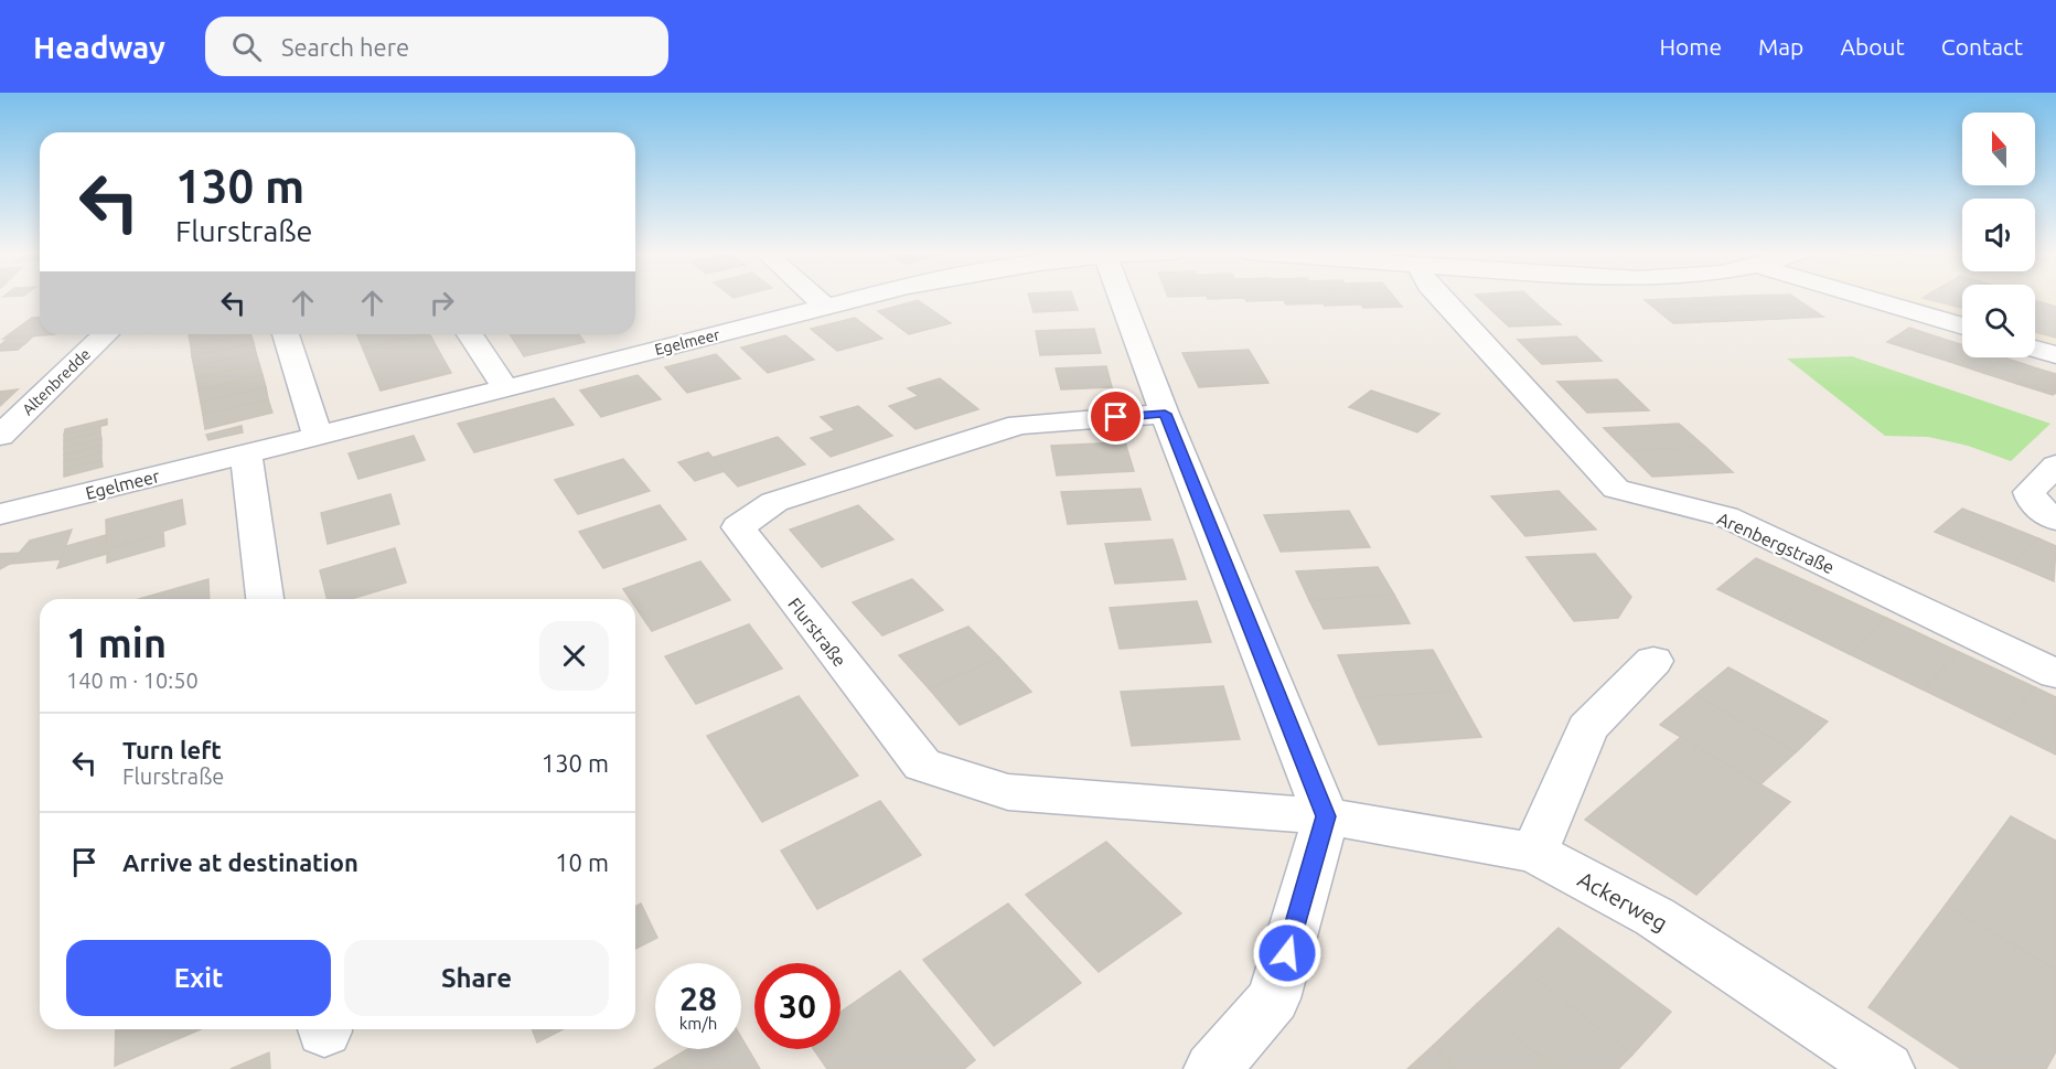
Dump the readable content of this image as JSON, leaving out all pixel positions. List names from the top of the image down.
{
  "streets": {
    "street": [
      "Egelmeer",
      "Altenbredde",
      "Arenbergstraße",
      "Flurstraße",
      "Ackerweg"
    ]
  },
  "crossings": [
    ["Flurstraße", "Ackerweg"]
  ],
  "north": "top",
  "page": {
    "header": "Headway",
    "search": "Search here",
    "nav": [
      "Home",
      "Map",
      "About",
      "Contact"
    ],
    "turn": ["130 m", "Flurstraße"],
    "heading": ["1 min", "140 m · 10:50"],
    "list": [
      {
        "name": "Turn left",
        "note": "Flurstraße",
        "value": "130 m"
      },
      {
        "name": "Arrive at destination",
        "value": "10 m"
      }
    ],
    "buttons": ["Exit", "Share"],
    "speed": "28 km/h",
    "limit": "30"
  }
}
